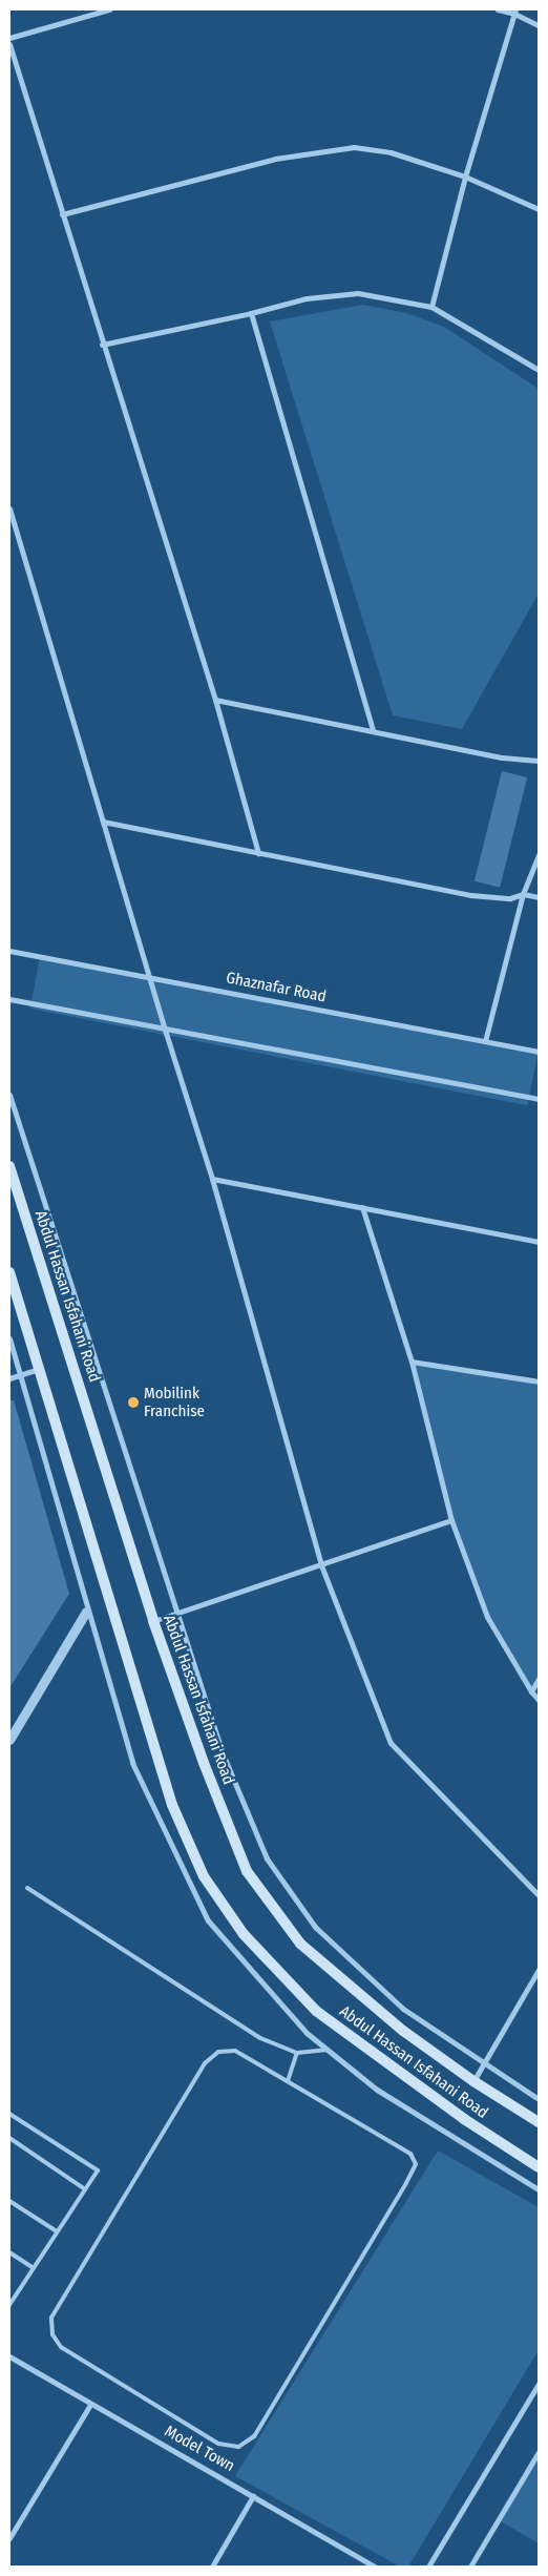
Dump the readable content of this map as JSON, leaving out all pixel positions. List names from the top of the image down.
{
  "streets": {
    "main road": ["Abdul Hassan Isfahani Road"],
    "street": ["Ghaznafar Road", "Model Town"]
  },
  "places": ["Mobilink Franchise"]
}
